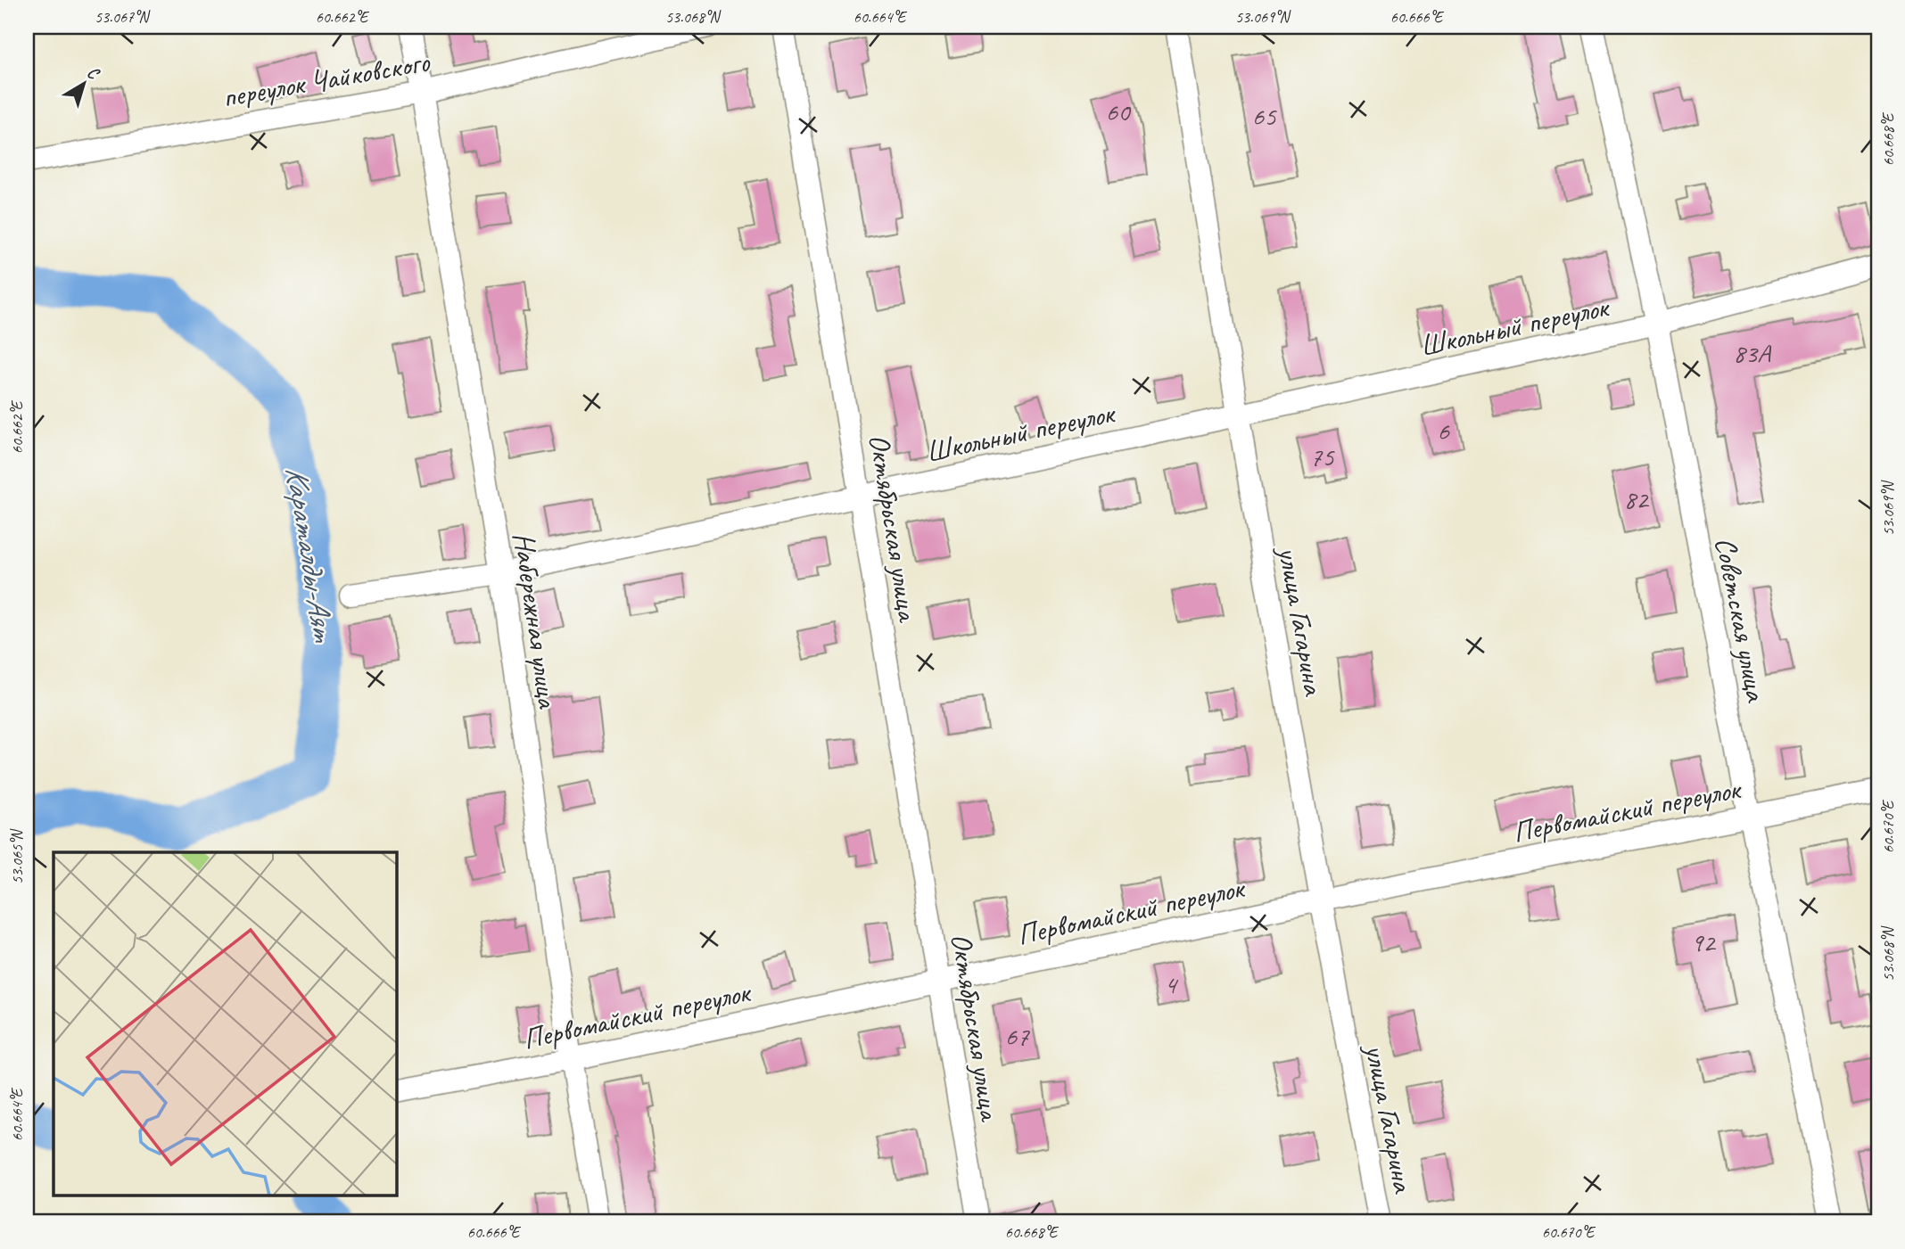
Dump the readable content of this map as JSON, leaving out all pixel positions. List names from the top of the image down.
{
  "streets": {
    "street": [
      "переулок Чайковского",
      "Школьный переулок",
      "Октябрьская улица",
      "Советская улица",
      "Набережная улица",
      "улица Гагарина",
      "Первомайский переулок"
    ]
  },
  "crossings": [
    ["переулок Чайковского", "Набережная улица"],
    ["Школьный переулок", "Октябрьская улица"],
    ["Школьный переулок", "Советская улица"],
    ["Школьный переулок", "Набережная улица"],
    ["Школьный переулок", "улица Гагарина"],
    ["Октябрьская улица", "Первомайский переулок"],
    ["Советская улица", "Первомайский переулок"],
    ["Набережная улица", "Первомайский переулок"],
    ["улица Гагарина", "Первомайский переулок"]
  ],
  "water": ["Караталды-Аят"],
  "house_numbers": [
    "60",
    "65",
    "83А",
    "6",
    "75",
    "82",
    "92",
    "4",
    "67"
  ],
  "north": "top right",
  "coordinates": [
    "53.067°N",
    "60.662°E",
    "53.068°N",
    "60.664°E",
    "53.069°N",
    "60.666°E",
    "60.668°E",
    "60.670°E",
    "53.065°N"
  ]
}
